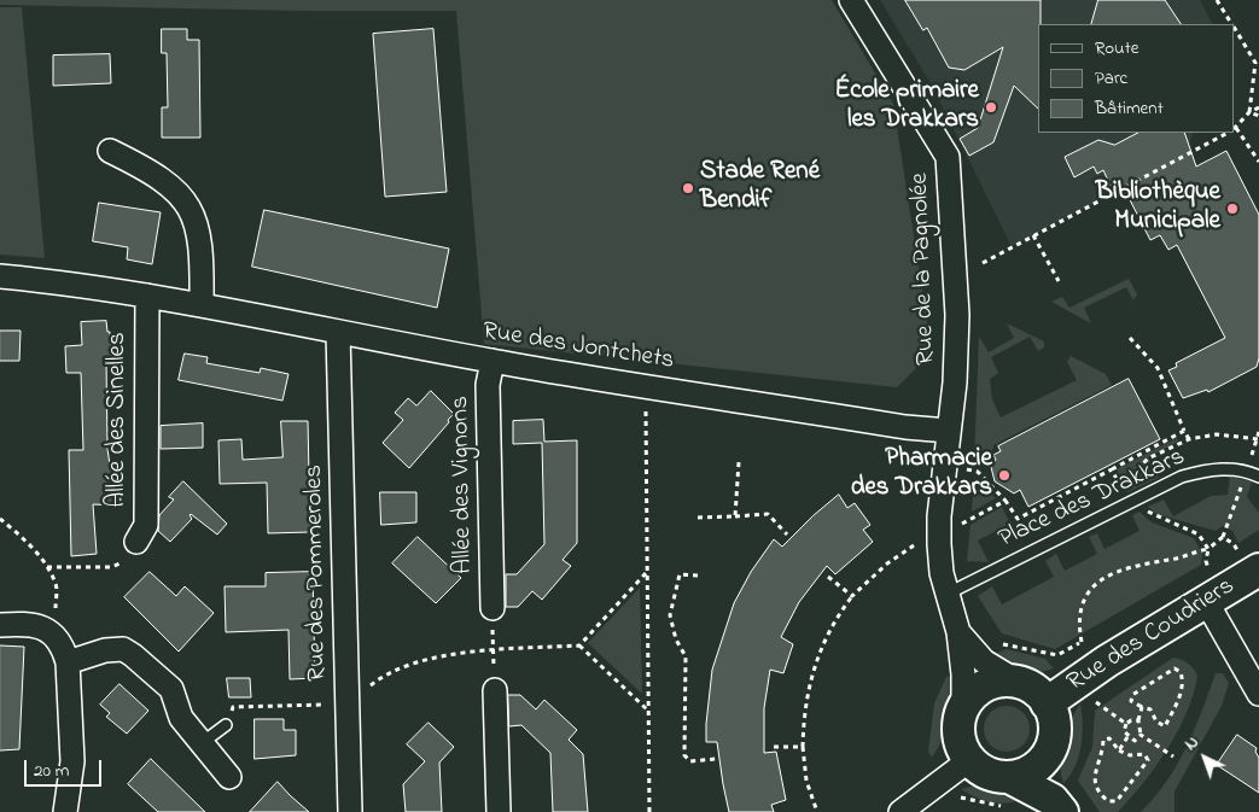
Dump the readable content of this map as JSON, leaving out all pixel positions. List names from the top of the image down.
{
  "streets": {
    "street": [
      "Rue de la Pagnolée",
      "Rue des Jontchets",
      "Allée des Sinelles",
      "Allée des Vignons",
      "Rue des Pommeroles",
      "Rue des Coudriers"
    ],
    "lane": ["Place des Drakkars"]
  },
  "crossings": [
    ["Rue de la Pagnolée", "Rue des Jontchets"],
    ["Rue de la Pagnolée", "Place des Drakkars"],
    ["Rue de la Pagnolée", "Rue des Coudriers"],
    ["Rue des Jontchets", "Allée des Sinelles"],
    ["Rue des Jontchets", "Allée des Vignons"],
    ["Rue des Jontchets", "Rue des Pommeroles"]
  ],
  "places": [
    "École primaire les Drakkars",
    "Stade René Bendif",
    "Bibliothèque Municipale",
    "Pharmacie des Drakkars"
  ],
  "legend": ["Route", "Parc", "Bâtiment"],
  "scale_bar": "20 m",
  "north": "top left"
}
